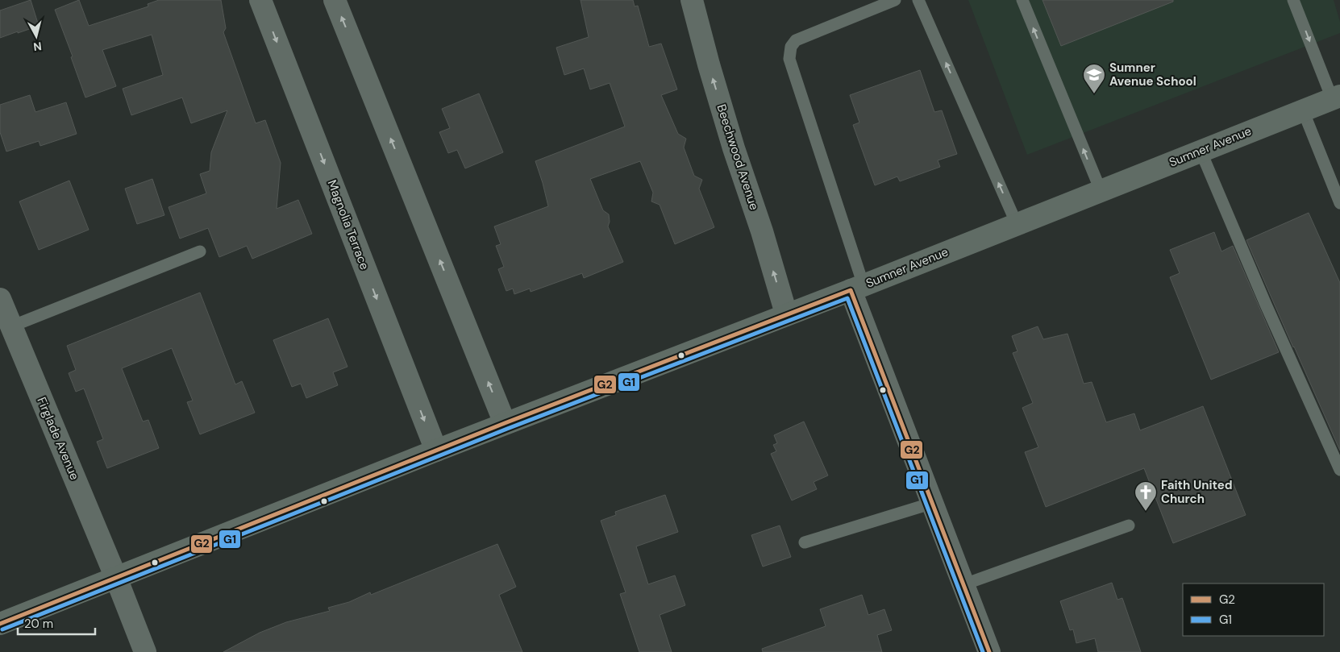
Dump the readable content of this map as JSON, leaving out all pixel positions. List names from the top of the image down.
{
  "streets": {
    "main road": ["Sumner Avenue"],
    "street": ["Beechwood Avenue", "Magnolia Terrace", "Firglade Avenue"]
  },
  "crossings": [
    ["Sumner Avenue", "Beechwood Avenue"],
    ["Sumner Avenue", "Magnolia Terrace"],
    ["Sumner Avenue", "Firglade Avenue"]
  ],
  "one_way": ["Beechwood Avenue"],
  "places": {
    "school or university": ["Sumner Avenue School"],
    "church": ["Faith United Church"]
  },
  "lines": ["transit line G2", "transit line G1"],
  "legend": ["G2", "G1"],
  "scale_bar": "20 m",
  "north": "bottom"
}
